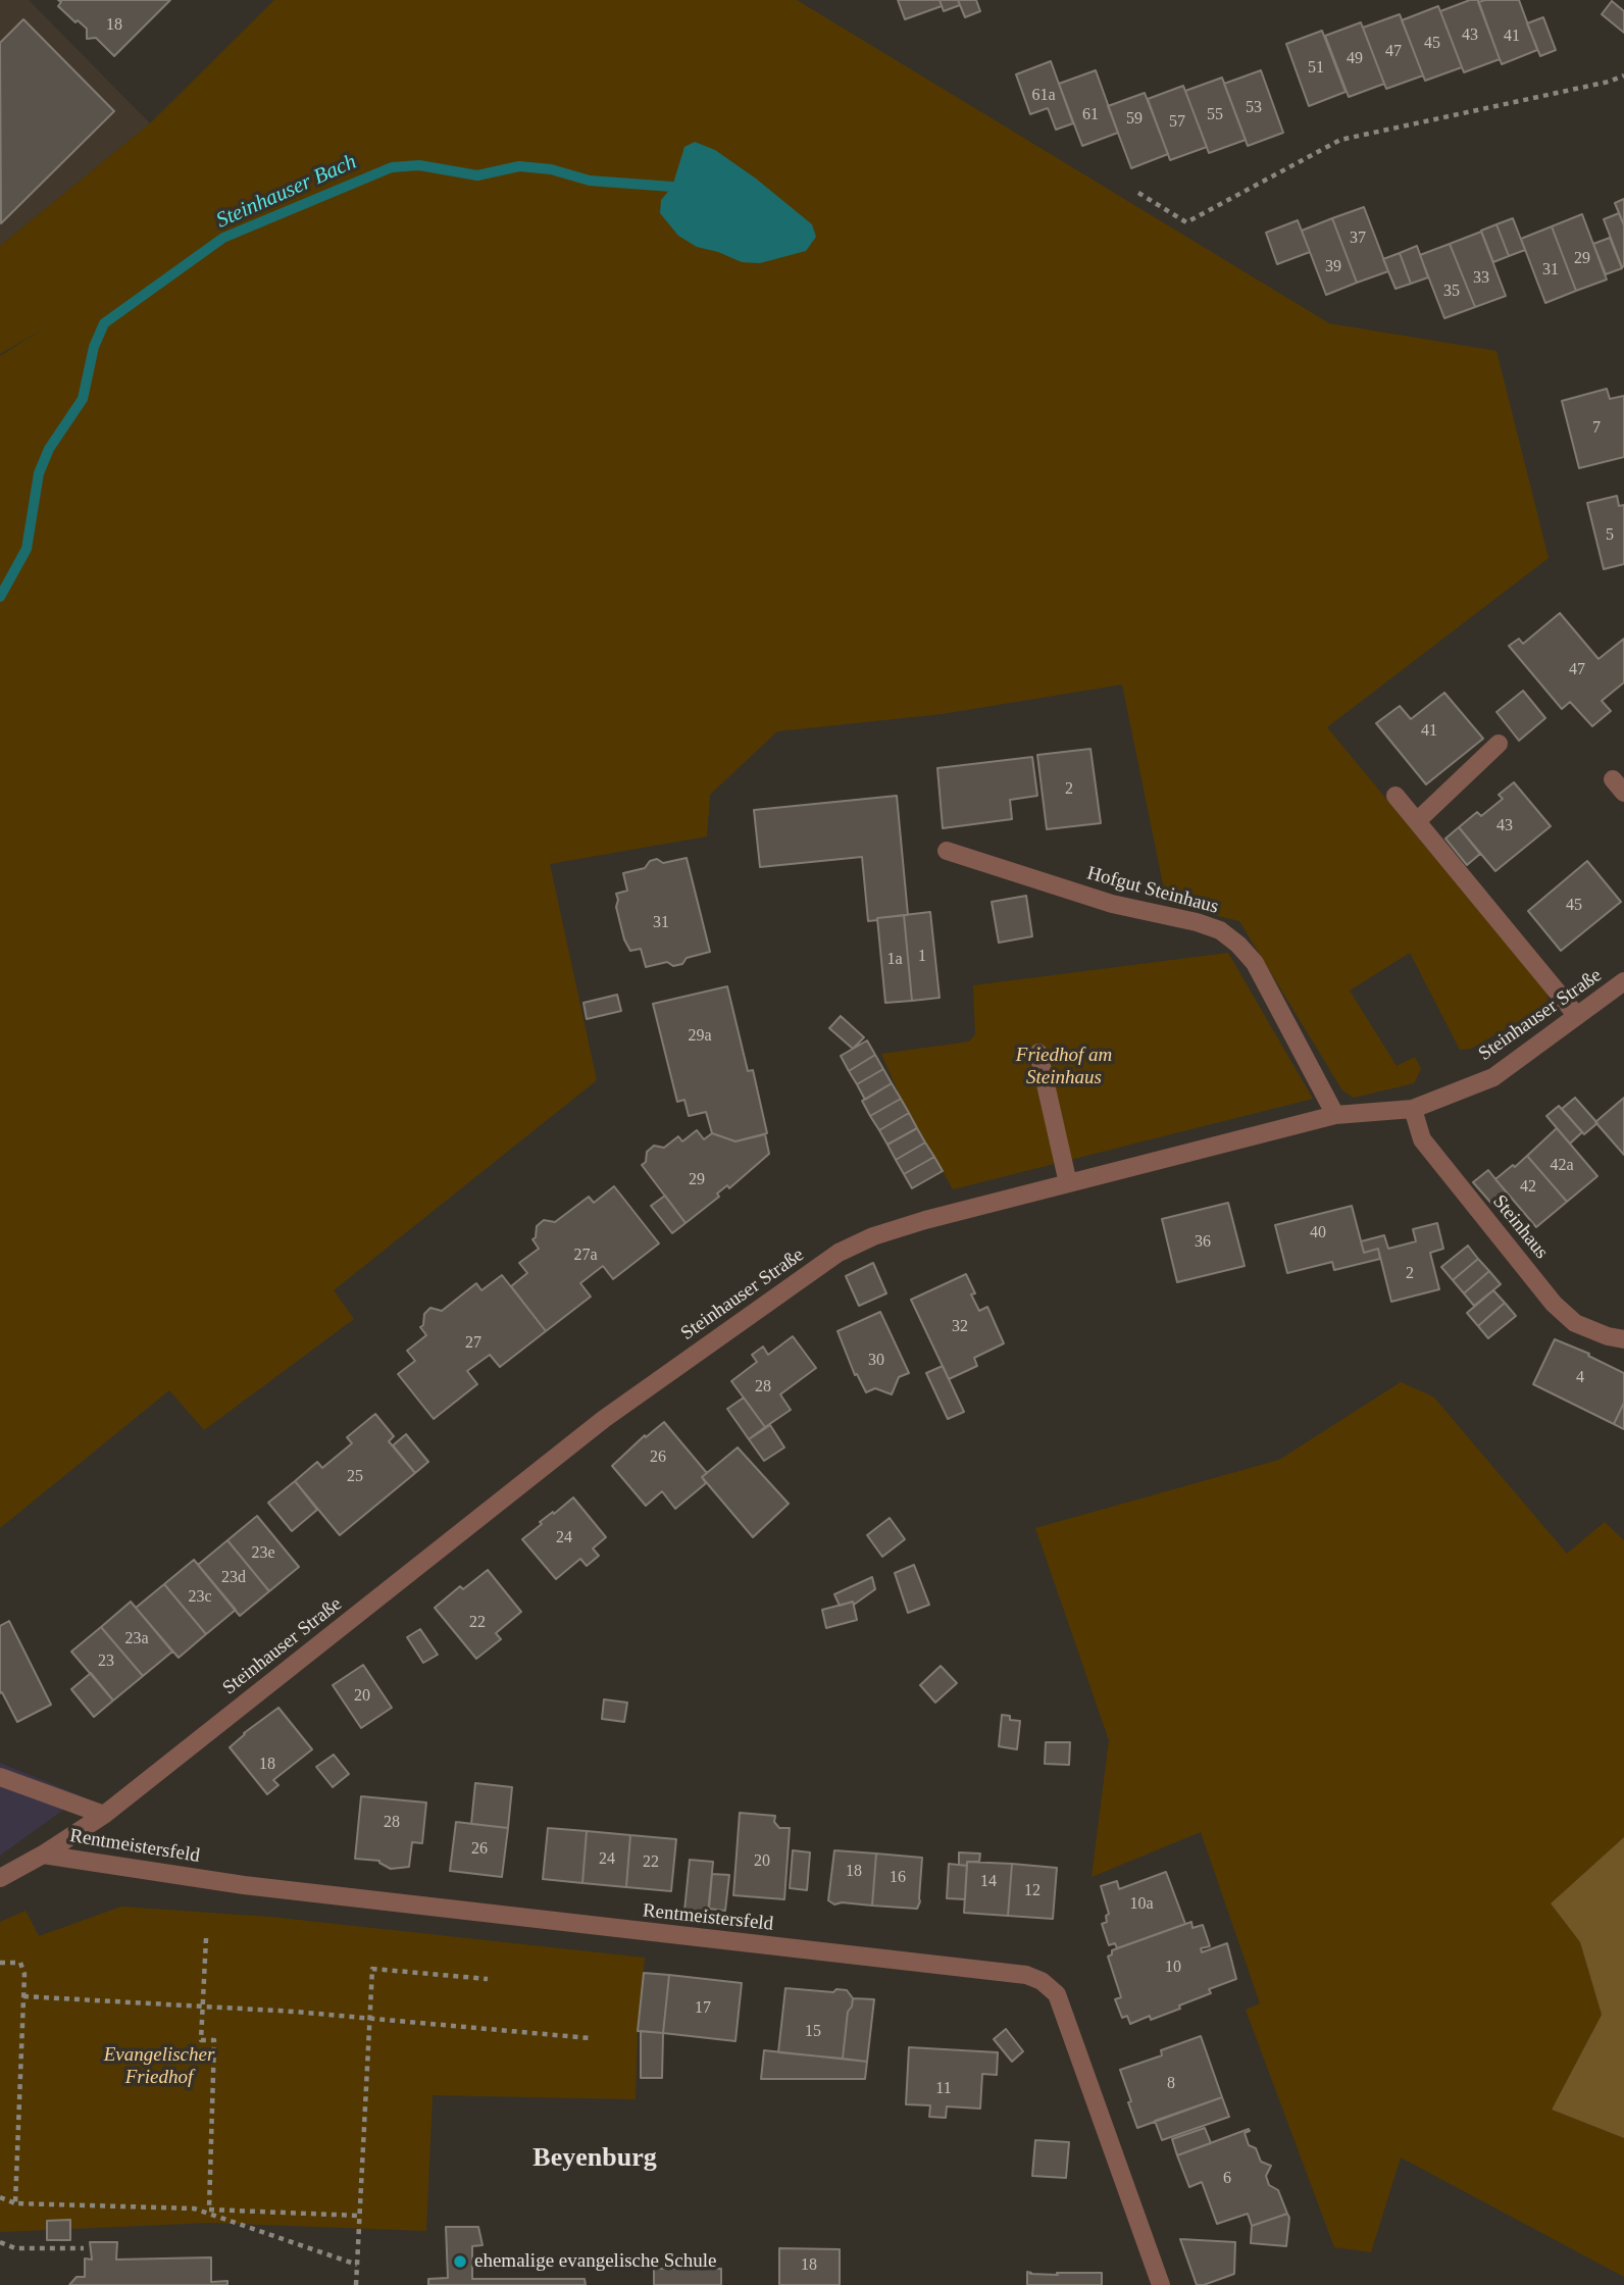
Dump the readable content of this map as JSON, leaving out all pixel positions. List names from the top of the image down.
{
  "streets": {
    "street": [
      "Hofgut Steinhaus",
      "Steinhauser Straße",
      "Steinhaus",
      "Rentmeistersfeld"
    ]
  },
  "crossings": [
    ["Hofgut Steinhaus", "Steinhauser Straße"],
    ["Steinhauser Straße", "Steinhaus"],
    ["Steinhauser Straße", "Rentmeistersfeld"]
  ],
  "districts": ["Beyenburg"],
  "water": ["Steinhauser Bach"],
  "parks": ["Friedhof am Steinhaus", "Evangelischer Friedhof"],
  "places": ["ehemalige evangelische Schule"],
  "house_numbers": [
    "18",
    "43",
    "41",
    "45",
    "47",
    "49",
    "51",
    "61a",
    "53",
    "61",
    "55",
    "59",
    "57",
    "37",
    "29",
    "39",
    "31",
    "33",
    "35",
    "7",
    "5",
    "47",
    "41",
    "2",
    "43",
    "45",
    "31",
    "1",
    "1a",
    "29a",
    "42a",
    "29",
    "42",
    "40",
    "36",
    "27a",
    "2",
    "32",
    "27",
    "30",
    "4",
    "28",
    "26",
    "25",
    "24",
    "23e",
    "23d",
    "23c",
    "22",
    "23a",
    "23",
    "20",
    "18",
    "28",
    "26",
    "24",
    "20",
    "22",
    "18",
    "16",
    "14",
    "12",
    "10a",
    "10",
    "17",
    "15",
    "8",
    "11",
    "6",
    "18"
  ]
}
